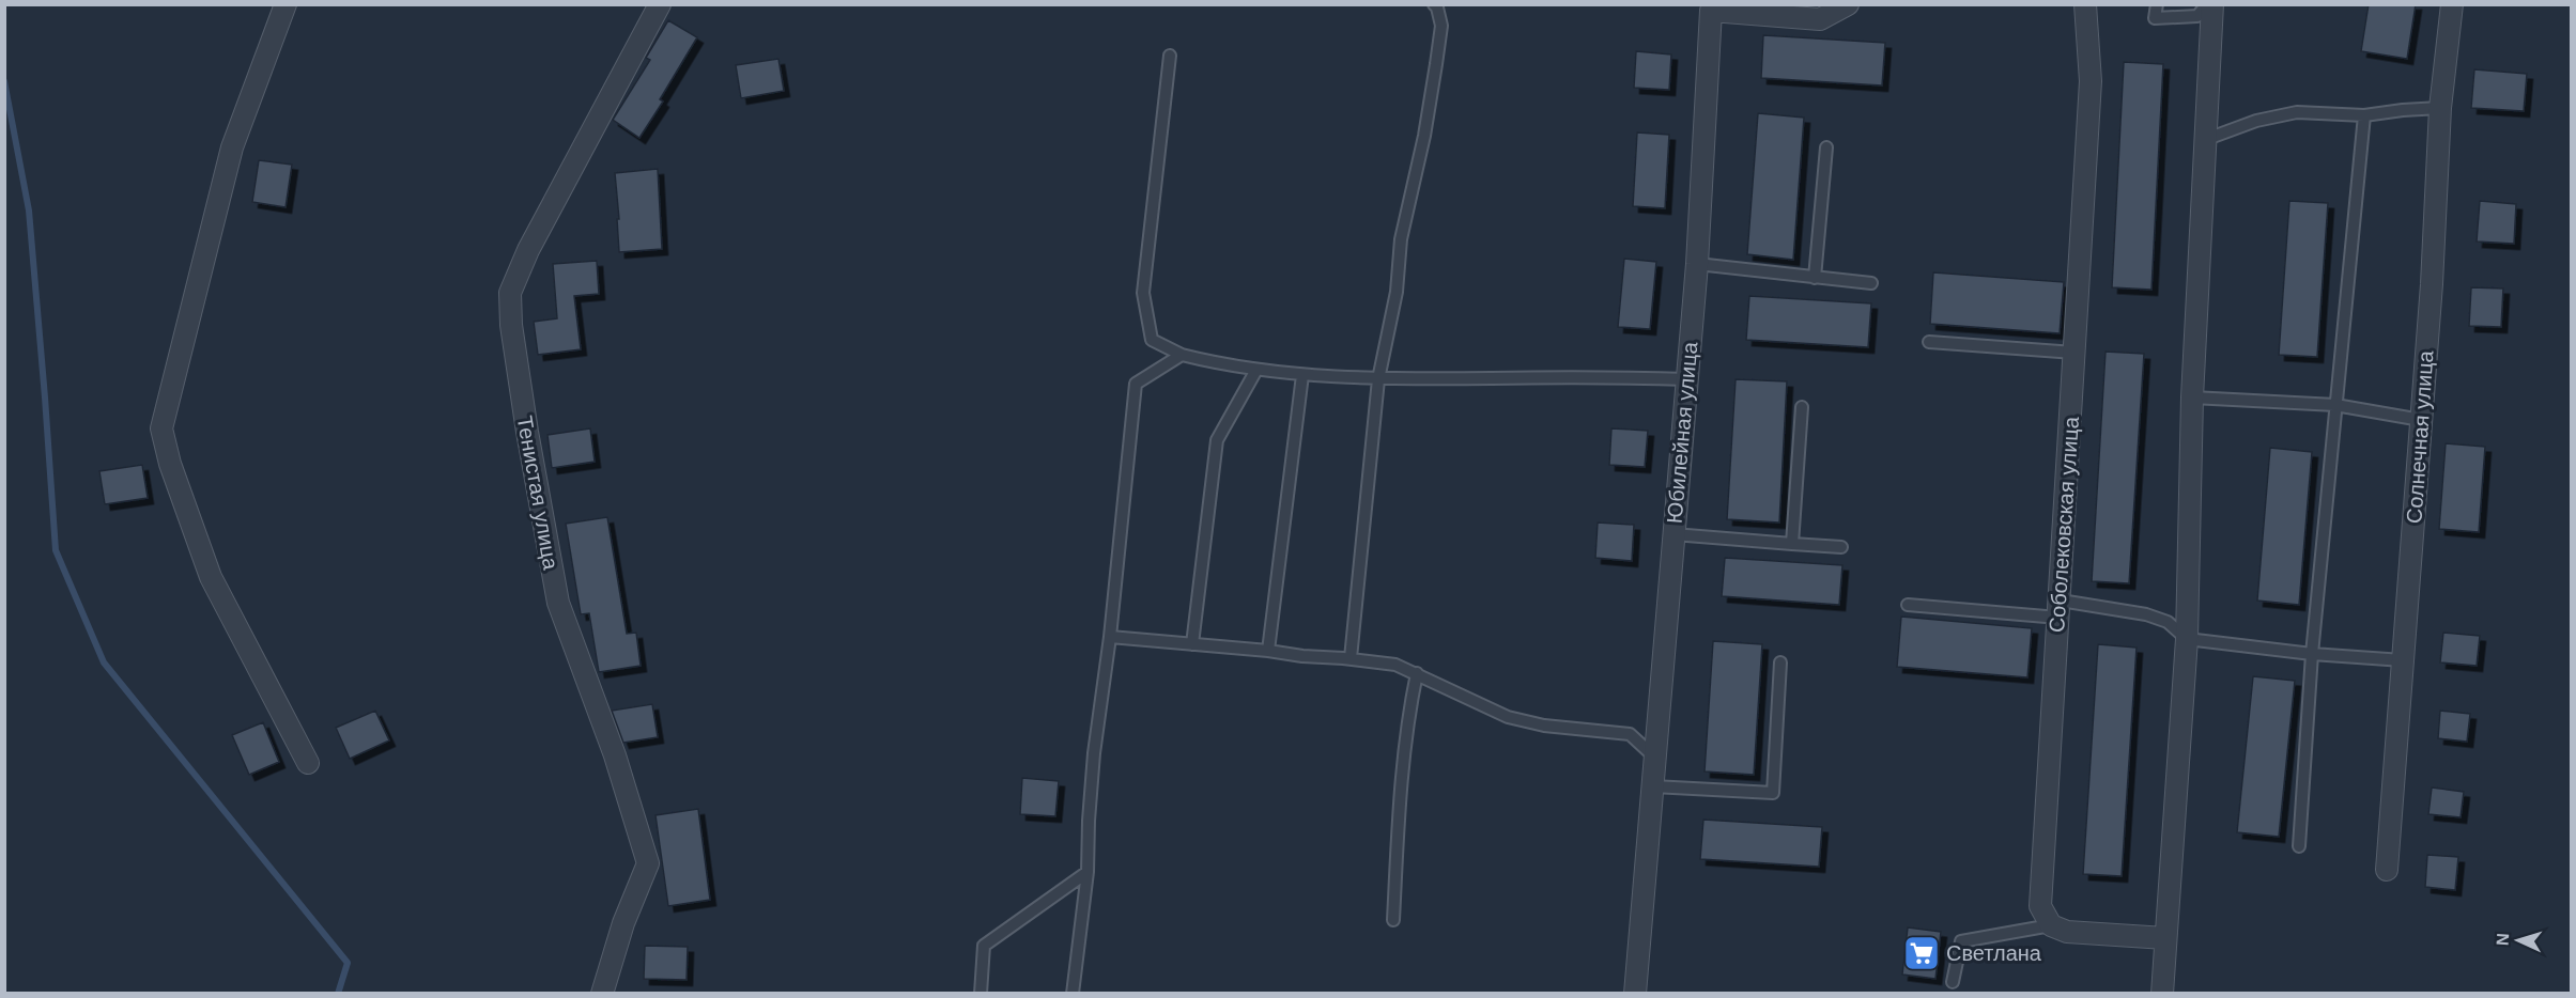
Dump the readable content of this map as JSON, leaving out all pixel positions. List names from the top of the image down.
{
  "streets": {
    "street": [
      "Юбилейная улица",
      "Солнечная улица",
      "Тенистая улица",
      "Соболековская улица"
    ]
  },
  "places": {
    "supermarket": ["Светлана"]
  },
  "north": "left"
}
